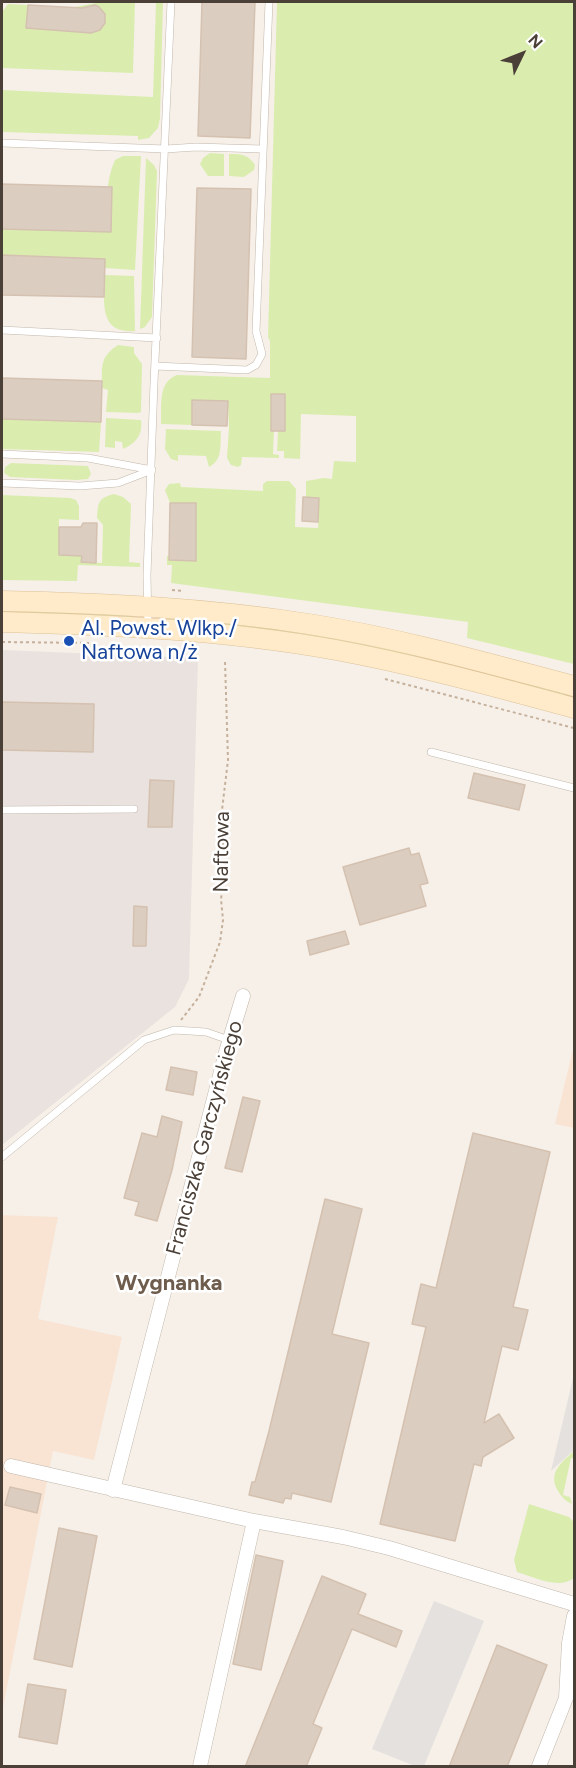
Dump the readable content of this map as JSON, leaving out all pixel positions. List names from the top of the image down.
{
  "streets": {
    "street": ["Franciszka Garczyńskiego"],
    "path": ["Naftowa"]
  },
  "districts": ["Wygnanka"],
  "places": ["Al. Powst. Wlkp./ Naftowa n/ż"],
  "north": "top right"
}
